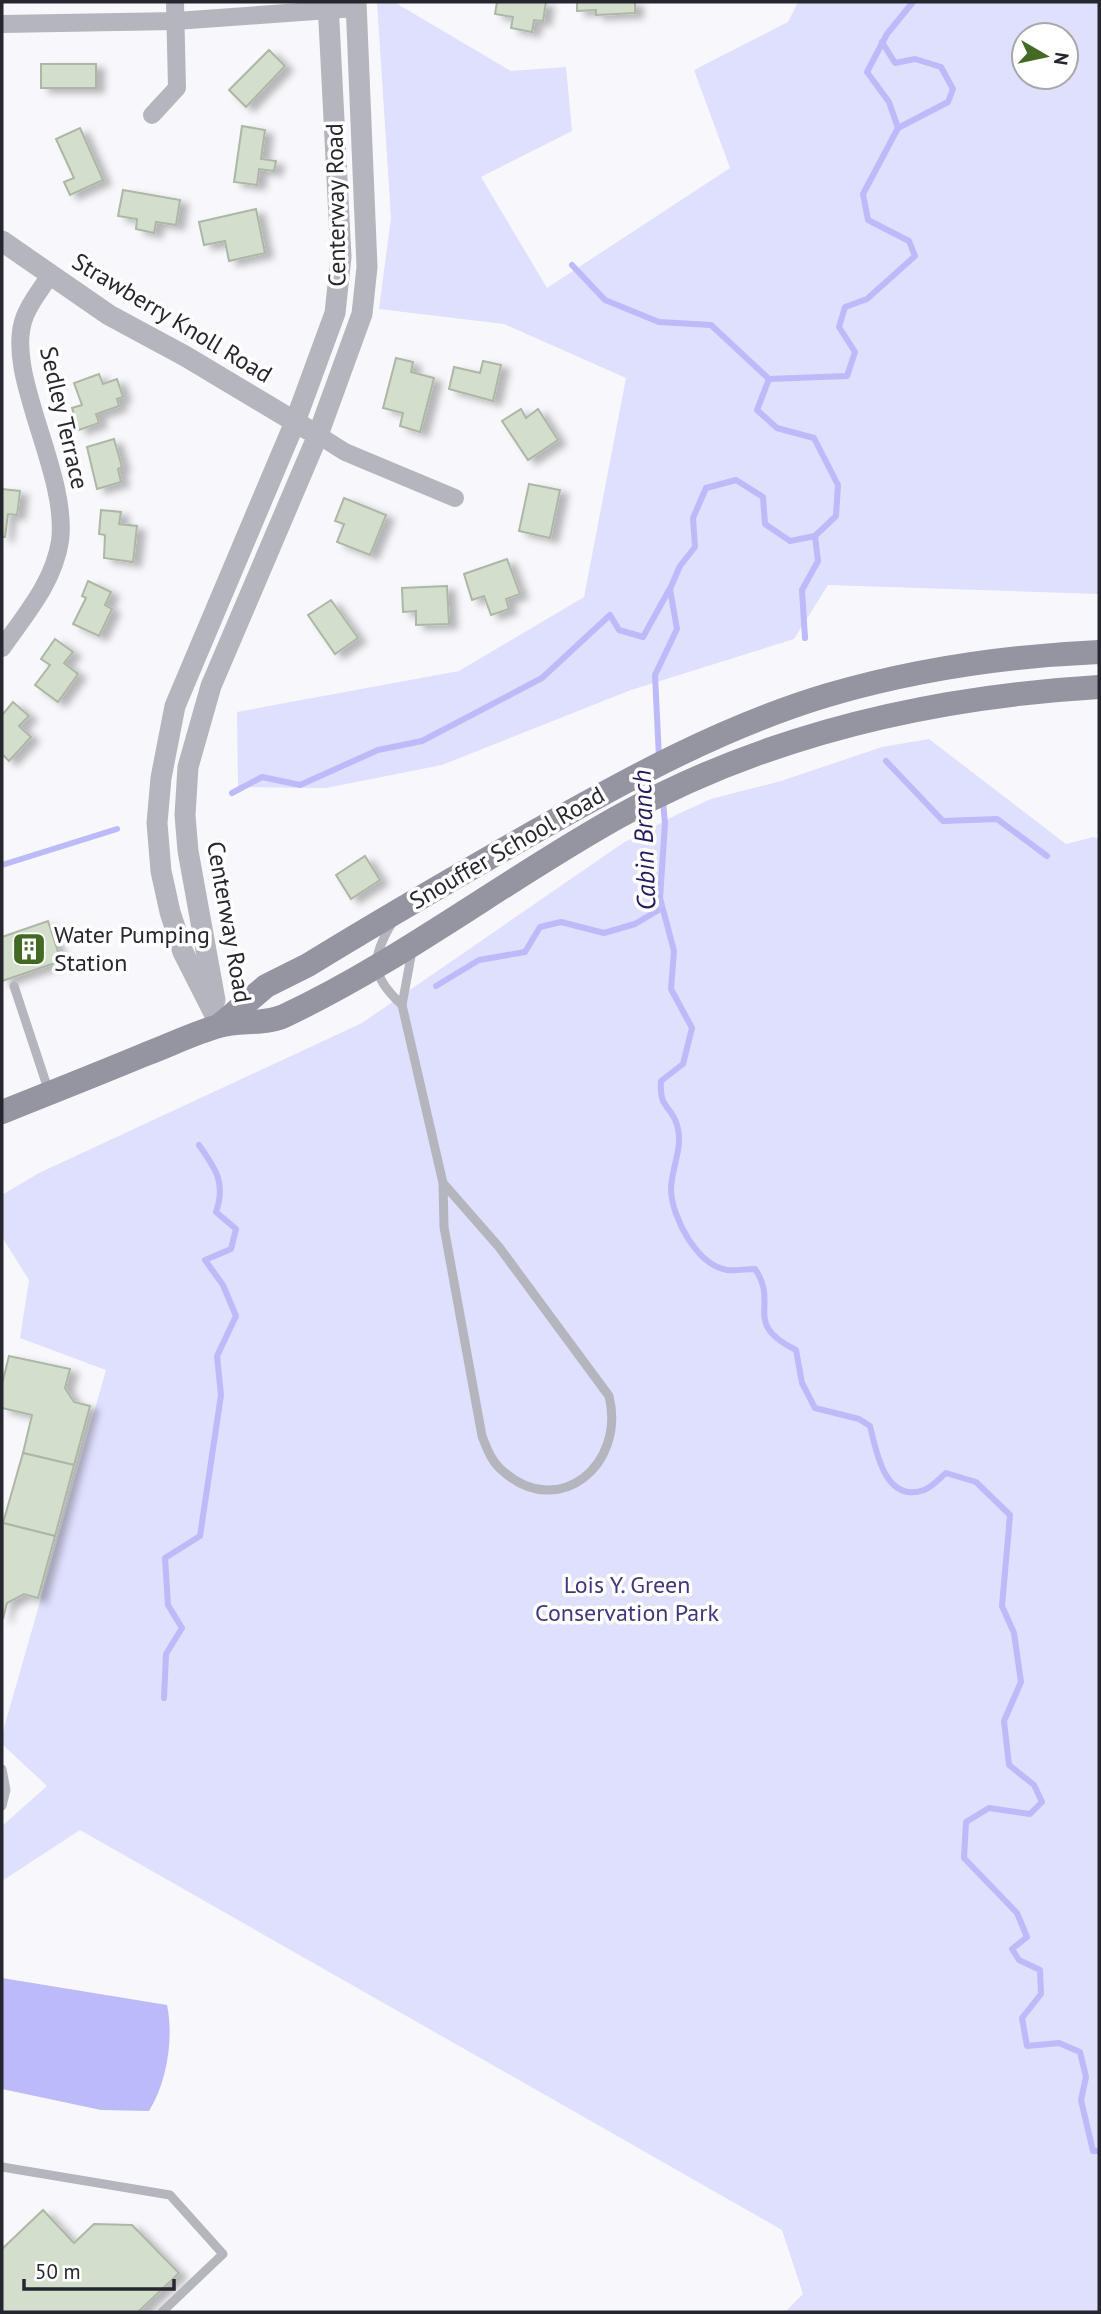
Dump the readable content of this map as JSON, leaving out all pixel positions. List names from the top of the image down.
{
  "streets": {
    "main road": ["Snouffer School Road"],
    "street": ["Centerway Road", "Strawberry Knoll Road", "Sedley Terrace"]
  },
  "crossings": [
    ["Centerway Road", "Strawberry Knoll Road"],
    ["Centerway Road", "Snouffer School Road"],
    ["Strawberry Knoll Road", "Sedley Terrace"]
  ],
  "water": ["Cabin Branch"],
  "parks": ["Lois Y. Green Conservation Park"],
  "places": {
    "building": ["Water Pumping Station"]
  },
  "scale_bar": "50 m",
  "north": "right"
}
